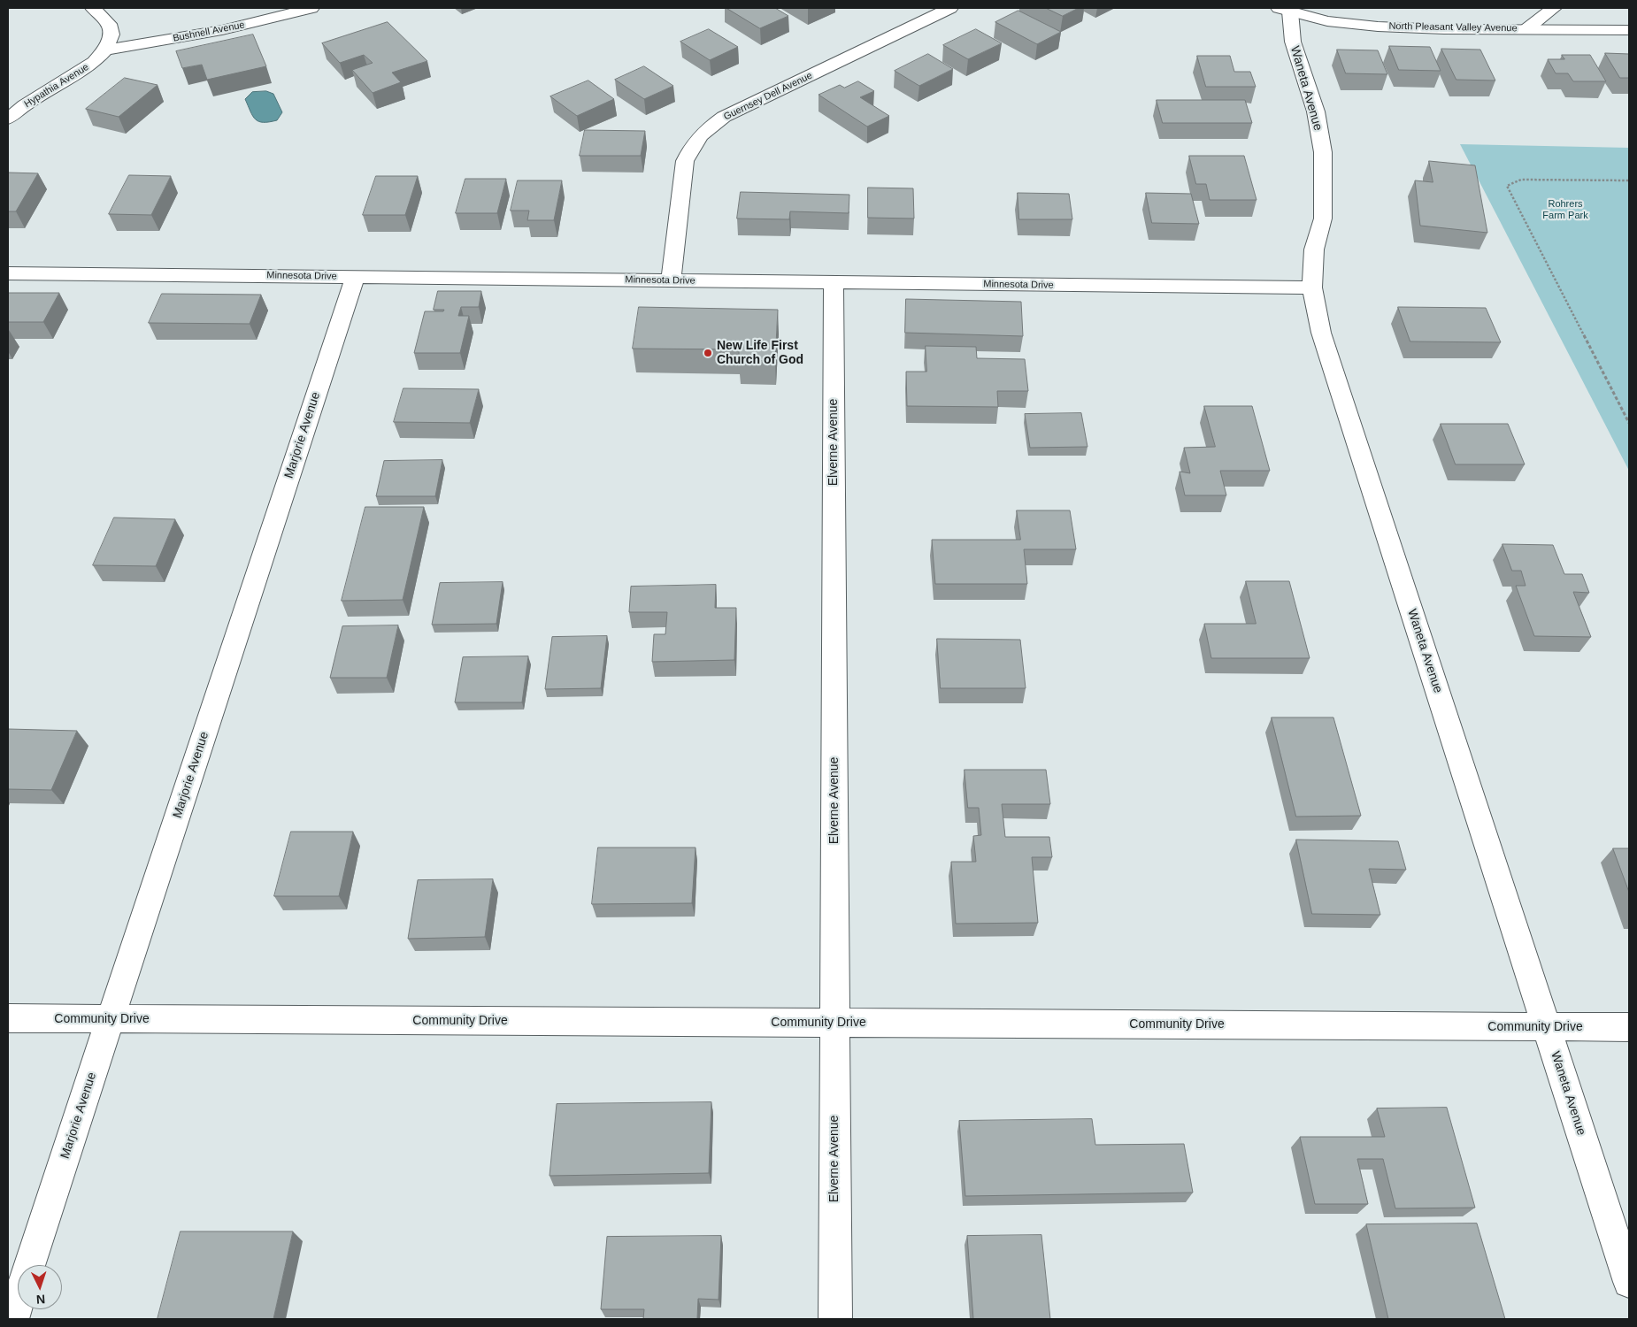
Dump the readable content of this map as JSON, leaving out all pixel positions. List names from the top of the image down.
{
  "streets": {
    "street": [
      "North Pleasant Valley Avenue",
      "Bushnell Avenue",
      "Hypathia Avenue",
      "Waneta Avenue",
      "Guernsey Dell Avenue",
      "Minnesota Drive",
      "Marjorie Avenue",
      "Elverne Avenue",
      "Community Drive"
    ]
  },
  "crossings": [
    ["North Pleasant Valley Avenue", "Waneta Avenue"],
    ["Bushnell Avenue", "Hypathia Avenue"],
    ["Waneta Avenue", "Minnesota Drive"],
    ["Waneta Avenue", "Community Drive"],
    ["Guernsey Dell Avenue", "Minnesota Drive"],
    ["Minnesota Drive", "Marjorie Avenue"],
    ["Minnesota Drive", "Elverne Avenue"],
    ["Marjorie Avenue", "Community Drive"],
    ["Elverne Avenue", "Community Drive"]
  ],
  "parks": ["Rohrers Farm Park"],
  "places": ["New Life First Church of God"],
  "north": "bottom"
}
